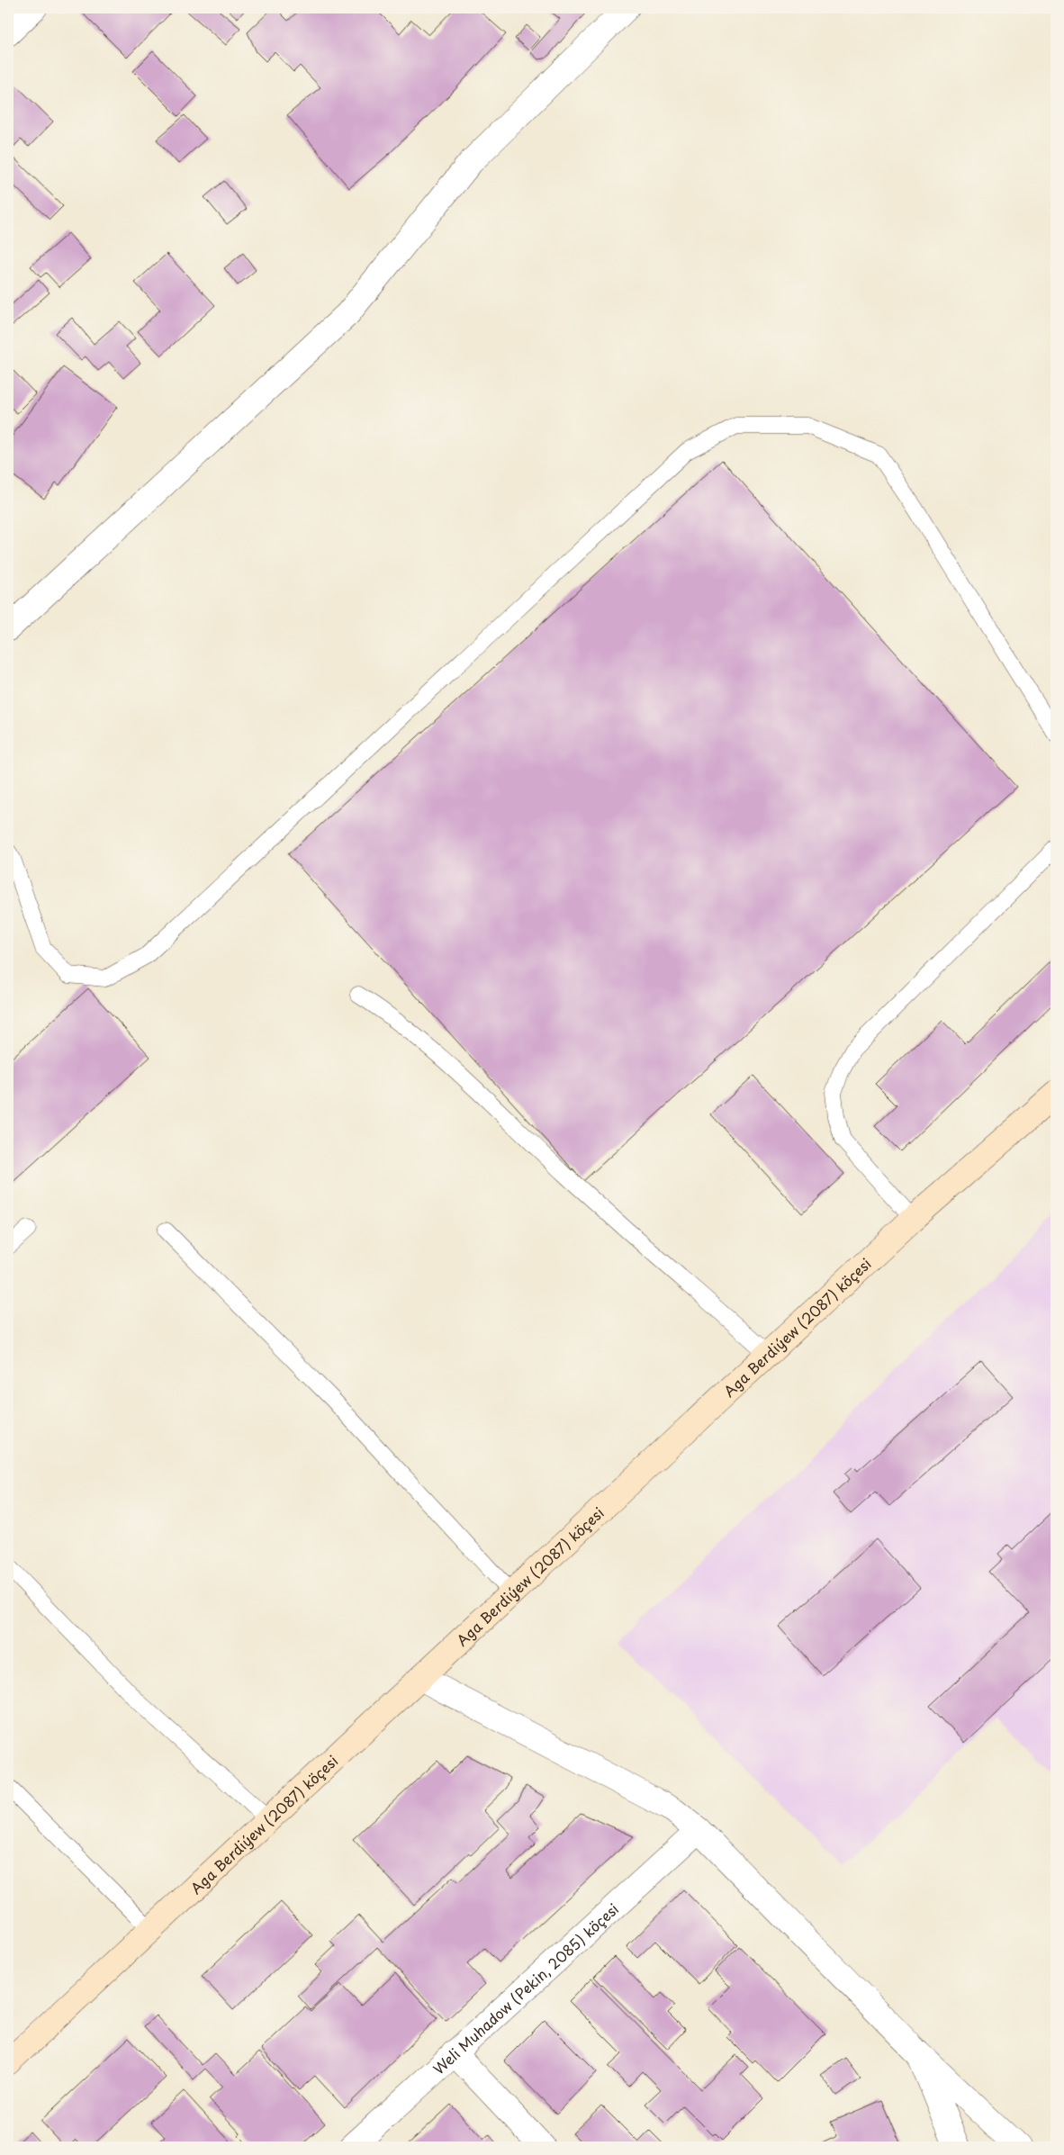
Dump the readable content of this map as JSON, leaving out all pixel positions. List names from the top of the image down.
{
  "streets": {
    "street": ["Aga Berdiýew (2087) köçesi", "Weli Muhadow (Pekin, 2085) köçesi"]
  }
}
